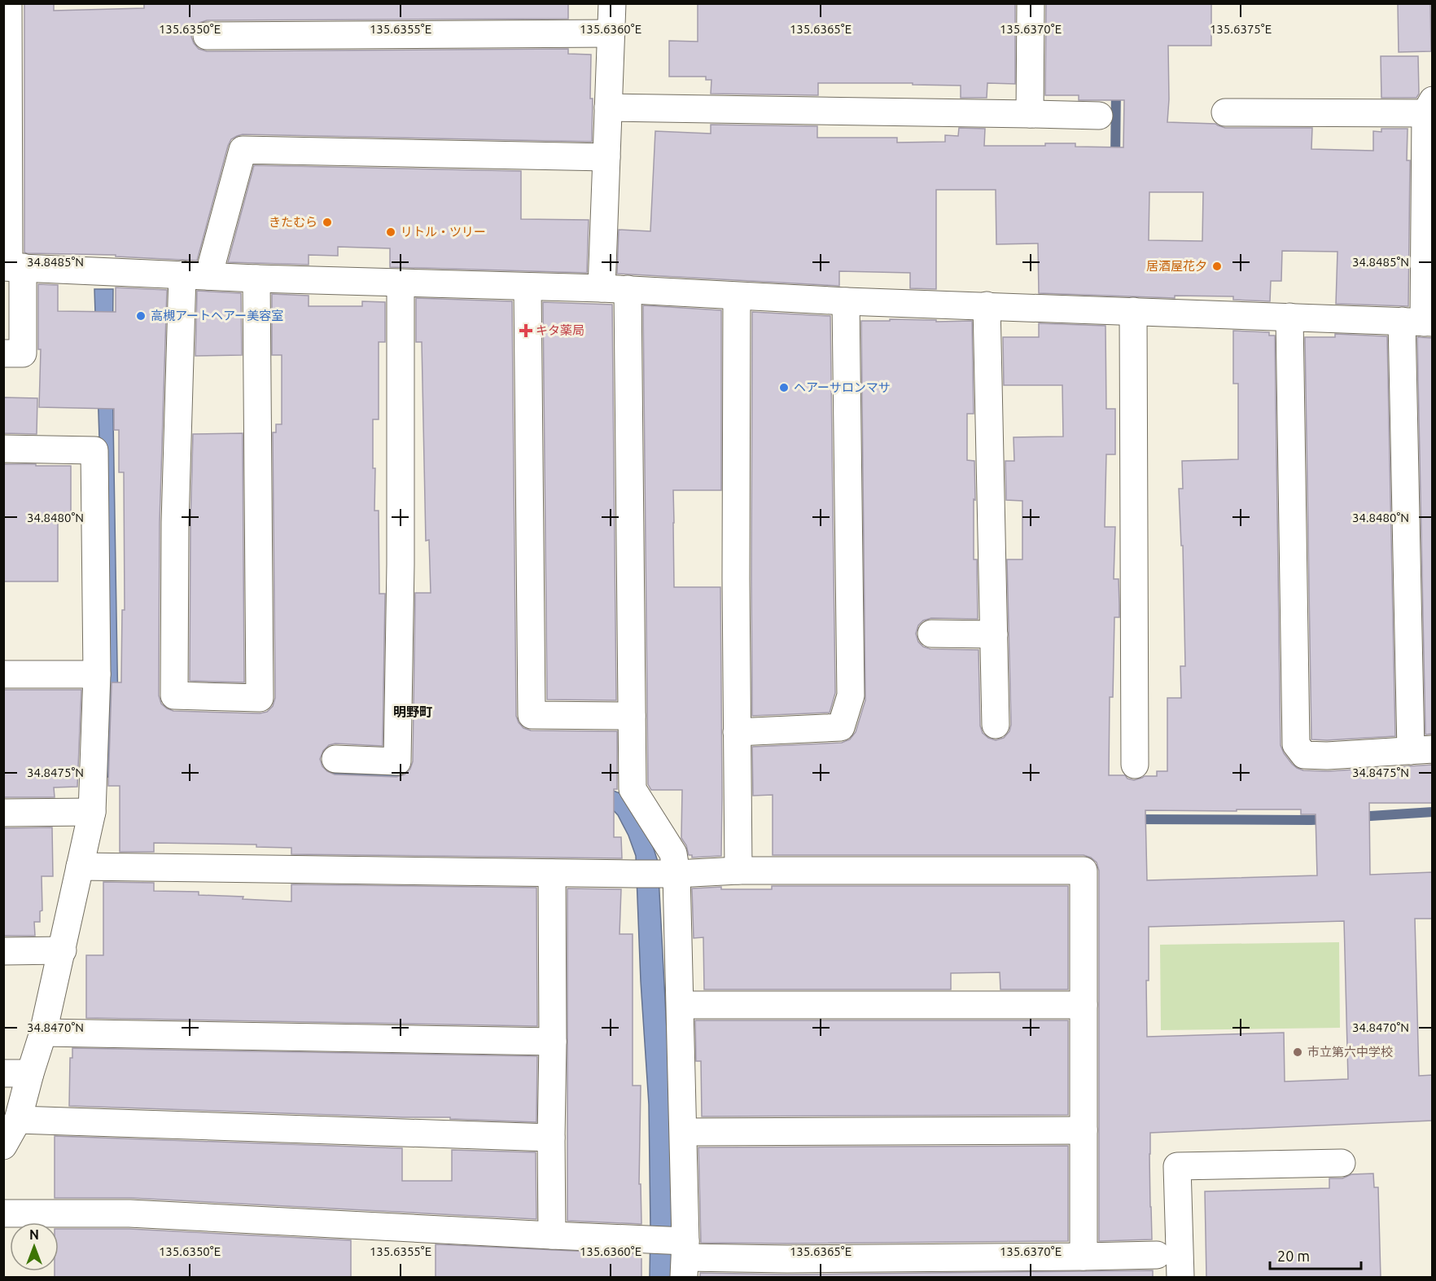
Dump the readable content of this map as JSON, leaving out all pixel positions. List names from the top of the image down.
{
  "districts": ["明野町"],
  "places": {
    "other": [
      "きたむら",
      "リトル・ツリー",
      "居酒屋花夕",
      "高槻アートヘアー美容室",
      "ヘアーサロンマサ",
      "市立第六中学校"
    ],
    "health": ["キタ薬局"]
  },
  "scale_bar": "20 m",
  "north": "top",
  "coordinates": [
    "135.6350°E",
    "135.6355°E",
    "135.6360°E",
    "135.6365°E",
    "135.6370°E",
    "135.6375°E",
    "34.8485°N",
    "34.8480°N",
    "34.8475°N",
    "34.8470°N"
  ]
}
